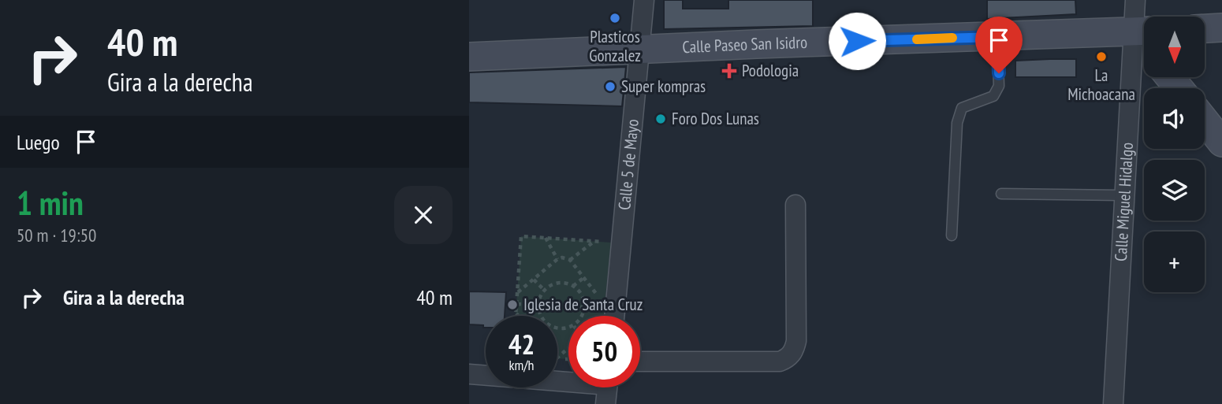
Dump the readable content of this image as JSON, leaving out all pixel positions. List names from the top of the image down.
{
  "streets": {
    "main road": ["Calle Paseo San Isidro"],
    "street": ["Calle 5 de Mayo", "Calle Miguel Hidalgo"]
  },
  "crossings": [
    ["Calle Paseo San Isidro", "Calle 5 de Mayo"],
    ["Calle Paseo San Isidro", "Calle Miguel Hidalgo"]
  ],
  "places": {
    "other": [
      "Plasticos Gonzalez",
      "La Michoacana",
      "Super kompras",
      "Foro Dos Lunas",
      "Iglesia de Santa Cruz"
    ],
    "health": ["Podologia"]
  },
  "north": "bottom",
  "page": {
    "turn": ["40 m", "Gira a la derecha"],
    "map_buttons": "+",
    "then": "Luego",
    "heading": ["1 min", "50 m · 19:50"],
    "list": [
      {
        "name": "Gira a la derecha",
        "value": "40 m"
      }
    ],
    "speed": "42 km/h",
    "limit": "50"
  }
}
